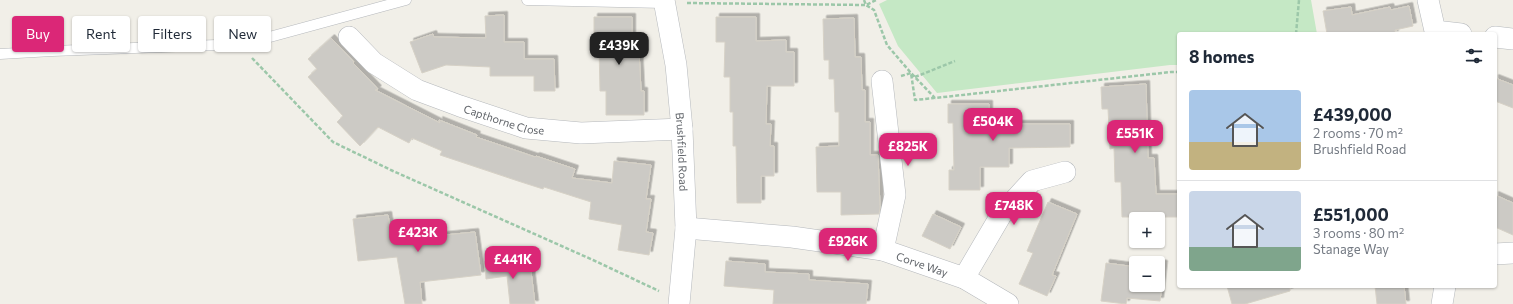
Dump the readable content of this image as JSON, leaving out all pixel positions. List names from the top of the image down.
{
  "streets": {
    "street": ["Capthorne Close", "Brushfield Road", "Corve Way"]
  },
  "crossings": [
    ["Capthorne Close", "Brushfield Road"],
    ["Brushfield Road", "Corve Way"]
  ],
  "page": {
    "chip": [
      "Buy",
      "Rent",
      "Filters",
      "New"
    ],
    "price": [
      "£439K",
      "£504K",
      "£551K",
      "£825K",
      "£748K",
      "£423K",
      "£926K",
      "£441K"
    ],
    "heading": "8 homes",
    "list": [
      {
        "name": "£439,000",
        "note": "2 rooms · 70 m² · Brushfield Road"
      },
      {
        "name": "£551,000",
        "note": "3 rooms · 80 m² · Stanage Way"
      }
    ],
    "map_buttons": ["+", "−"]
  }
}
